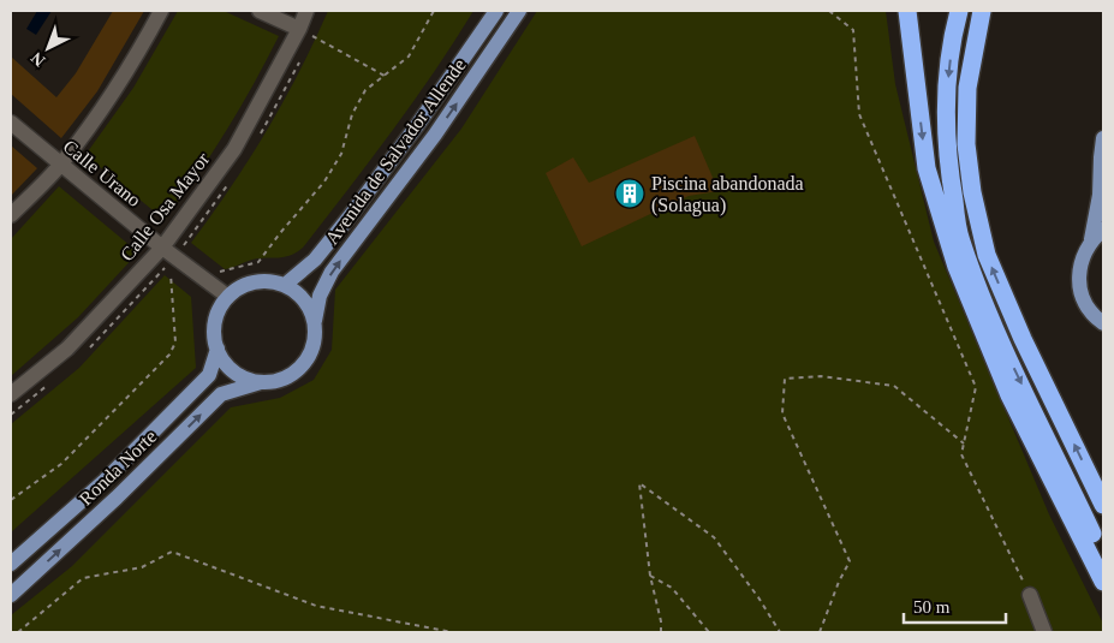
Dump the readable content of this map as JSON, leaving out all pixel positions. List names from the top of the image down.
{
  "streets": {
    "main road": ["Avenida de Salvador Allende", "Ronda Norte"],
    "street": ["Calle Urano", "Calle Osa Mayor"]
  },
  "crossings": [
    ["Avenida de Salvador Allende", "Calle Urano"],
    ["Avenida de Salvador Allende", "Ronda Norte"],
    ["Calle Urano", "Calle Osa Mayor"],
    ["Calle Urano", "Ronda Norte"]
  ],
  "places": {
    "building": ["Piscina abandonada (Solagua)"]
  },
  "scale_bar": "50 m",
  "north": "bottom left"
}
